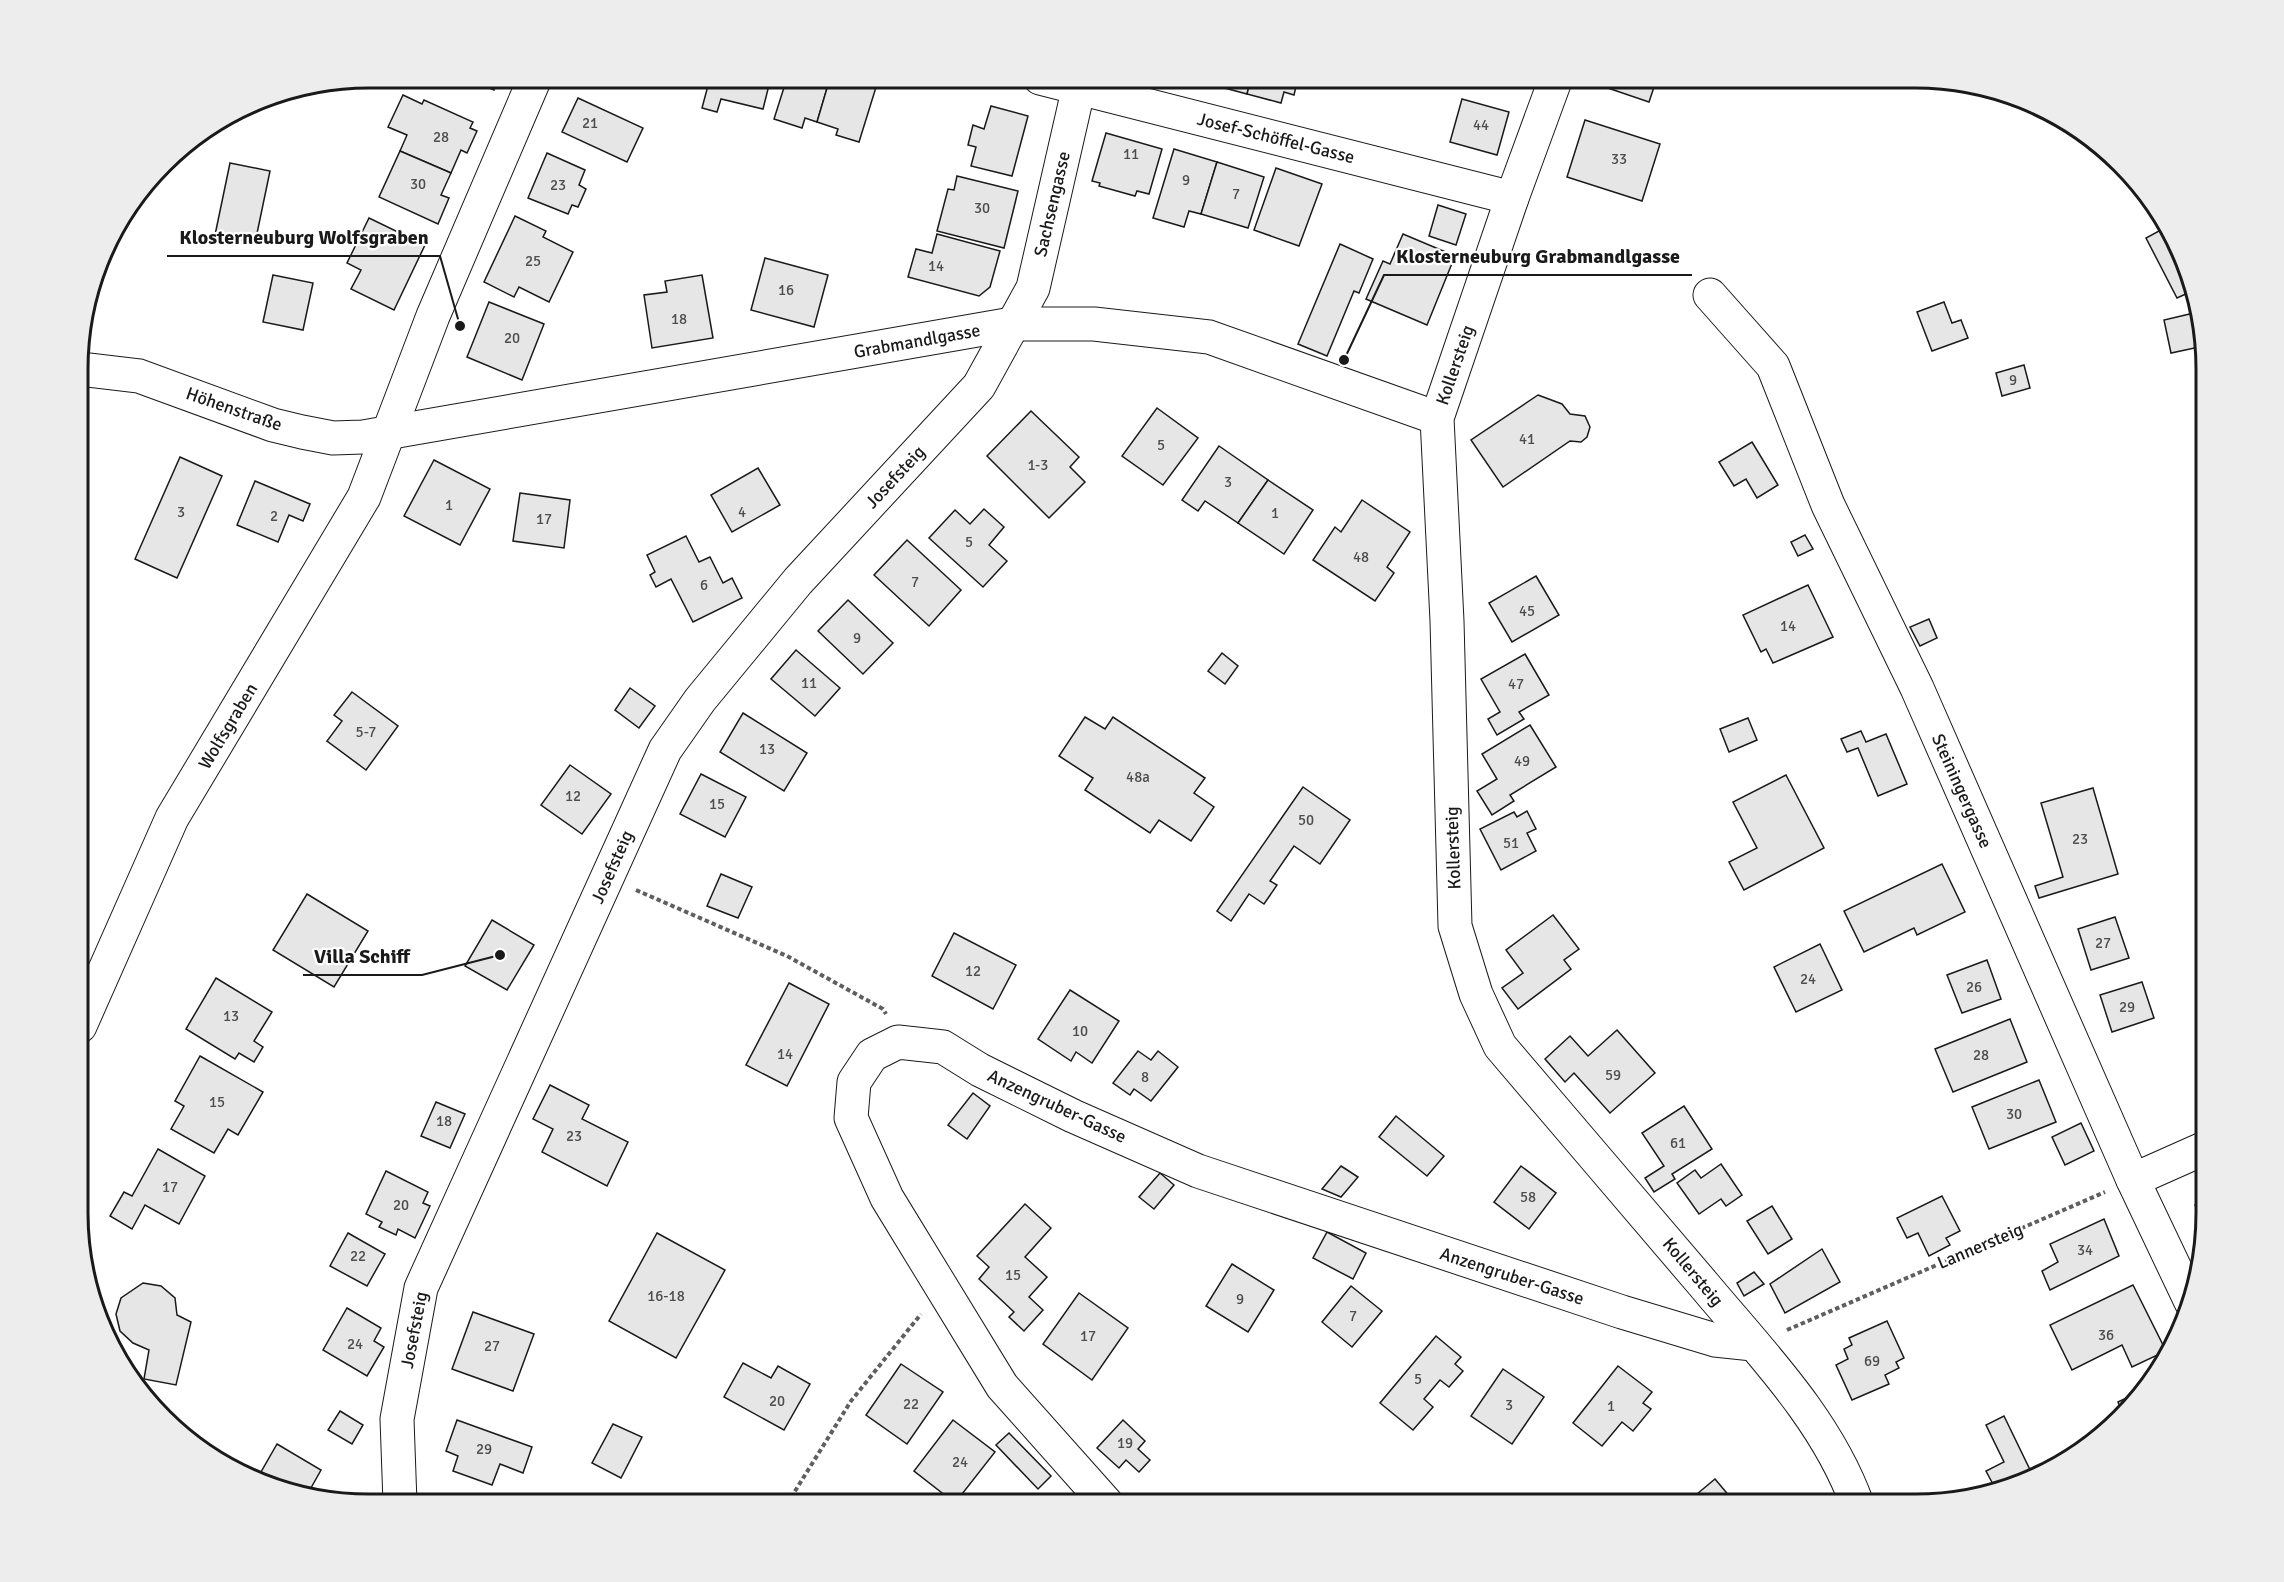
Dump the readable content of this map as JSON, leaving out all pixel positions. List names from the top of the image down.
{
  "streets": {
    "street": [
      "Josef-Schöffel-Gasse",
      "Sachsengasse",
      "Grabmandlgasse",
      "Kollersteig",
      "Höhenstraße",
      "Josefsteig",
      "Wolfsgraben",
      "Steiningergasse",
      "Anzengruber-Gasse"
    ],
    "path": ["Lannersteig"]
  },
  "crossings": [
    ["Josef-Schöffel-Gasse", "Kollersteig"],
    ["Sachsengasse", "Grabmandlgasse"],
    ["Sachsengasse", "Josefsteig"],
    ["Grabmandlgasse", "Kollersteig"],
    ["Grabmandlgasse", "Höhenstraße"],
    ["Grabmandlgasse", "Josefsteig"],
    ["Grabmandlgasse", "Wolfsgraben"],
    ["Kollersteig", "Anzengruber-Gasse"],
    ["Kollersteig", "Lannersteig"],
    ["Höhenstraße", "Wolfsgraben"],
    ["Steiningergasse", "Lannersteig"],
    ["Anzengruber-Gasse", "Lannersteig"]
  ],
  "places": ["Klosterneuburg Wolfsgraben", "Klosterneuburg Grabmandlgasse", "Villa Schiff"],
  "house_numbers": [
    "21",
    "44",
    "28",
    "11",
    "33",
    "9",
    "30",
    "23",
    "7",
    "30",
    "25",
    "14",
    "16",
    "18",
    "20",
    "9",
    "41",
    "5",
    "1-3",
    "3",
    "1",
    "3",
    "4",
    "1",
    "2",
    "17",
    "5",
    "48",
    "7",
    "6",
    "45",
    "14",
    "9",
    "11",
    "47",
    "5-7",
    "13",
    "49",
    "48a",
    "12",
    "15",
    "50",
    "23",
    "51",
    "27",
    "12",
    "24",
    "26",
    "29",
    "13",
    "10",
    "14",
    "28",
    "59",
    "8",
    "15",
    "30",
    "18",
    "23",
    "61",
    "17",
    "58",
    "20",
    "34",
    "22",
    "15",
    "16-18",
    "9",
    "7",
    "36",
    "17",
    "24",
    "27",
    "69",
    "5",
    "20",
    "22",
    "3",
    "1",
    "19",
    "29",
    "24"
  ]
}
